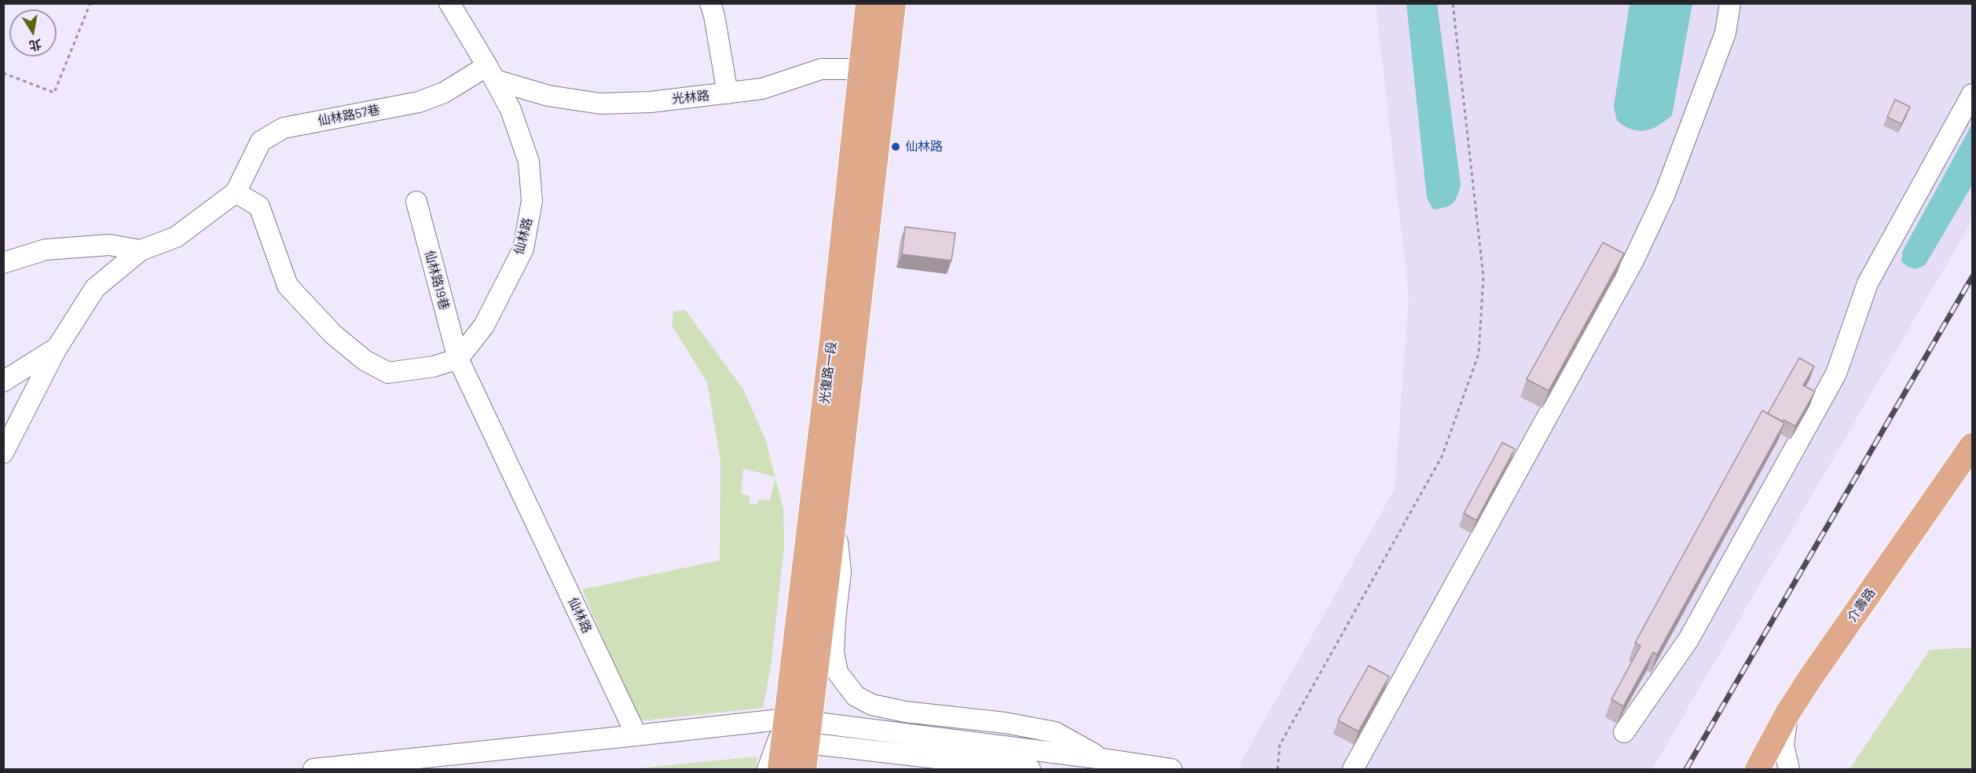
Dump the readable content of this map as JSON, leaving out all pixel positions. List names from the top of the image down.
{
  "streets": {
    "main road": ["光復路一段", "介壽路"],
    "street": [
      "光林路",
      "仙林路57巷",
      "仙林路",
      "仙林路19巷"
    ]
  },
  "crossings": [
    ["光林路", "仙林路57巷"],
    ["光林路", "仙林路"],
    ["光林路", "光復路一段"],
    ["仙林路57巷", "仙林路"],
    ["仙林路", "仙林路19巷"]
  ],
  "places": ["仙林路"],
  "north": "bottom"
}
